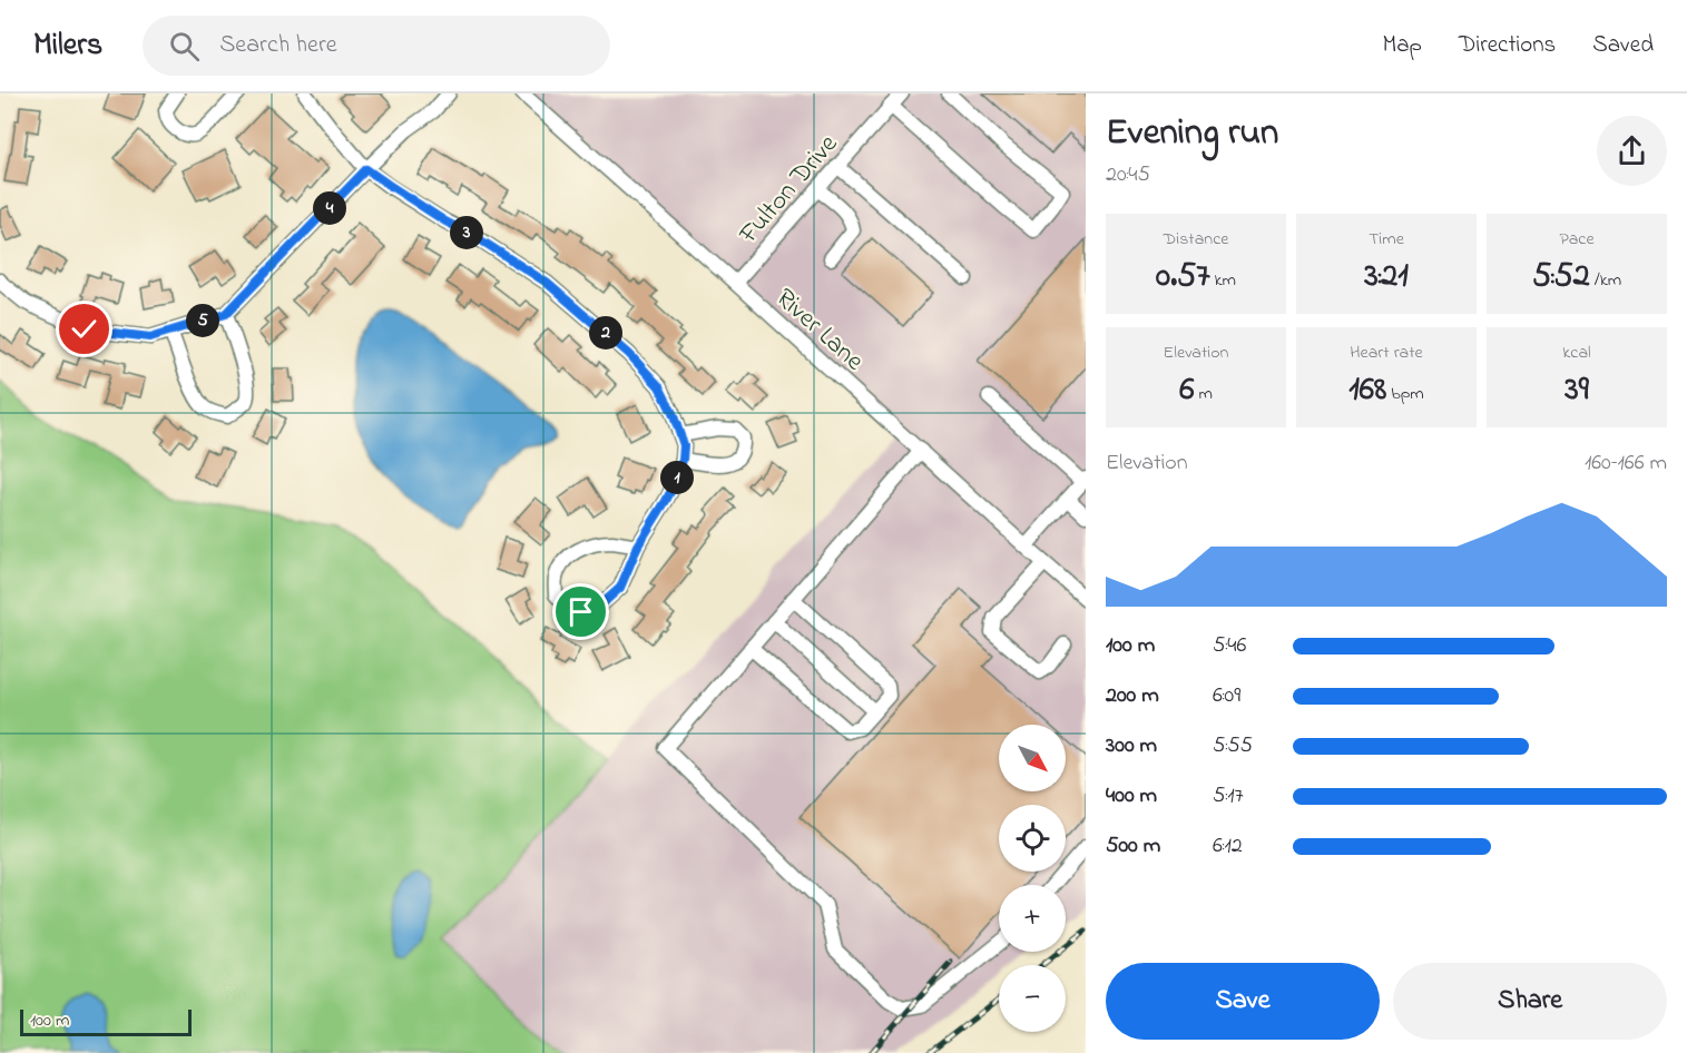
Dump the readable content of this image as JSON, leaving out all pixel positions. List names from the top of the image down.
{
  "streets": {
    "street": ["Fulton Drive", "River Lane"]
  },
  "crossings": [
    ["Fulton Drive", "River Lane"]
  ],
  "scale_bar": "100 m",
  "north": "bottom right",
  "page": {
    "header": "Milers",
    "search": "Search here",
    "nav": ["Map", "Directions", "Saved"],
    "heading": ["Evening run", "20:45"],
    "pins": [
      "4",
      "3",
      "5",
      "2",
      "1"
    ],
    "stats": [
      ["Distance", "0.57 km"],
      ["Time", "3:21"],
      ["Pace", "5:52 /km"],
      ["Elevation", "6 m"],
      ["Heart rate", "168 bpm"],
      ["kcal", "39"]
    ],
    "chart": ["Elevation", "160–166 m"],
    "list": [
      {
        "name": "100 m",
        "note": "5:46"
      },
      {
        "name": "200 m",
        "note": "6:09"
      },
      {
        "name": "300 m",
        "note": "5:55"
      },
      {
        "name": "400 m",
        "note": "5:17"
      },
      {
        "name": "500 m",
        "note": "6:12"
      }
    ],
    "map_buttons": ["+", "−"],
    "buttons": ["Save", "Share"],
    "scale": "100 m"
  }
}
